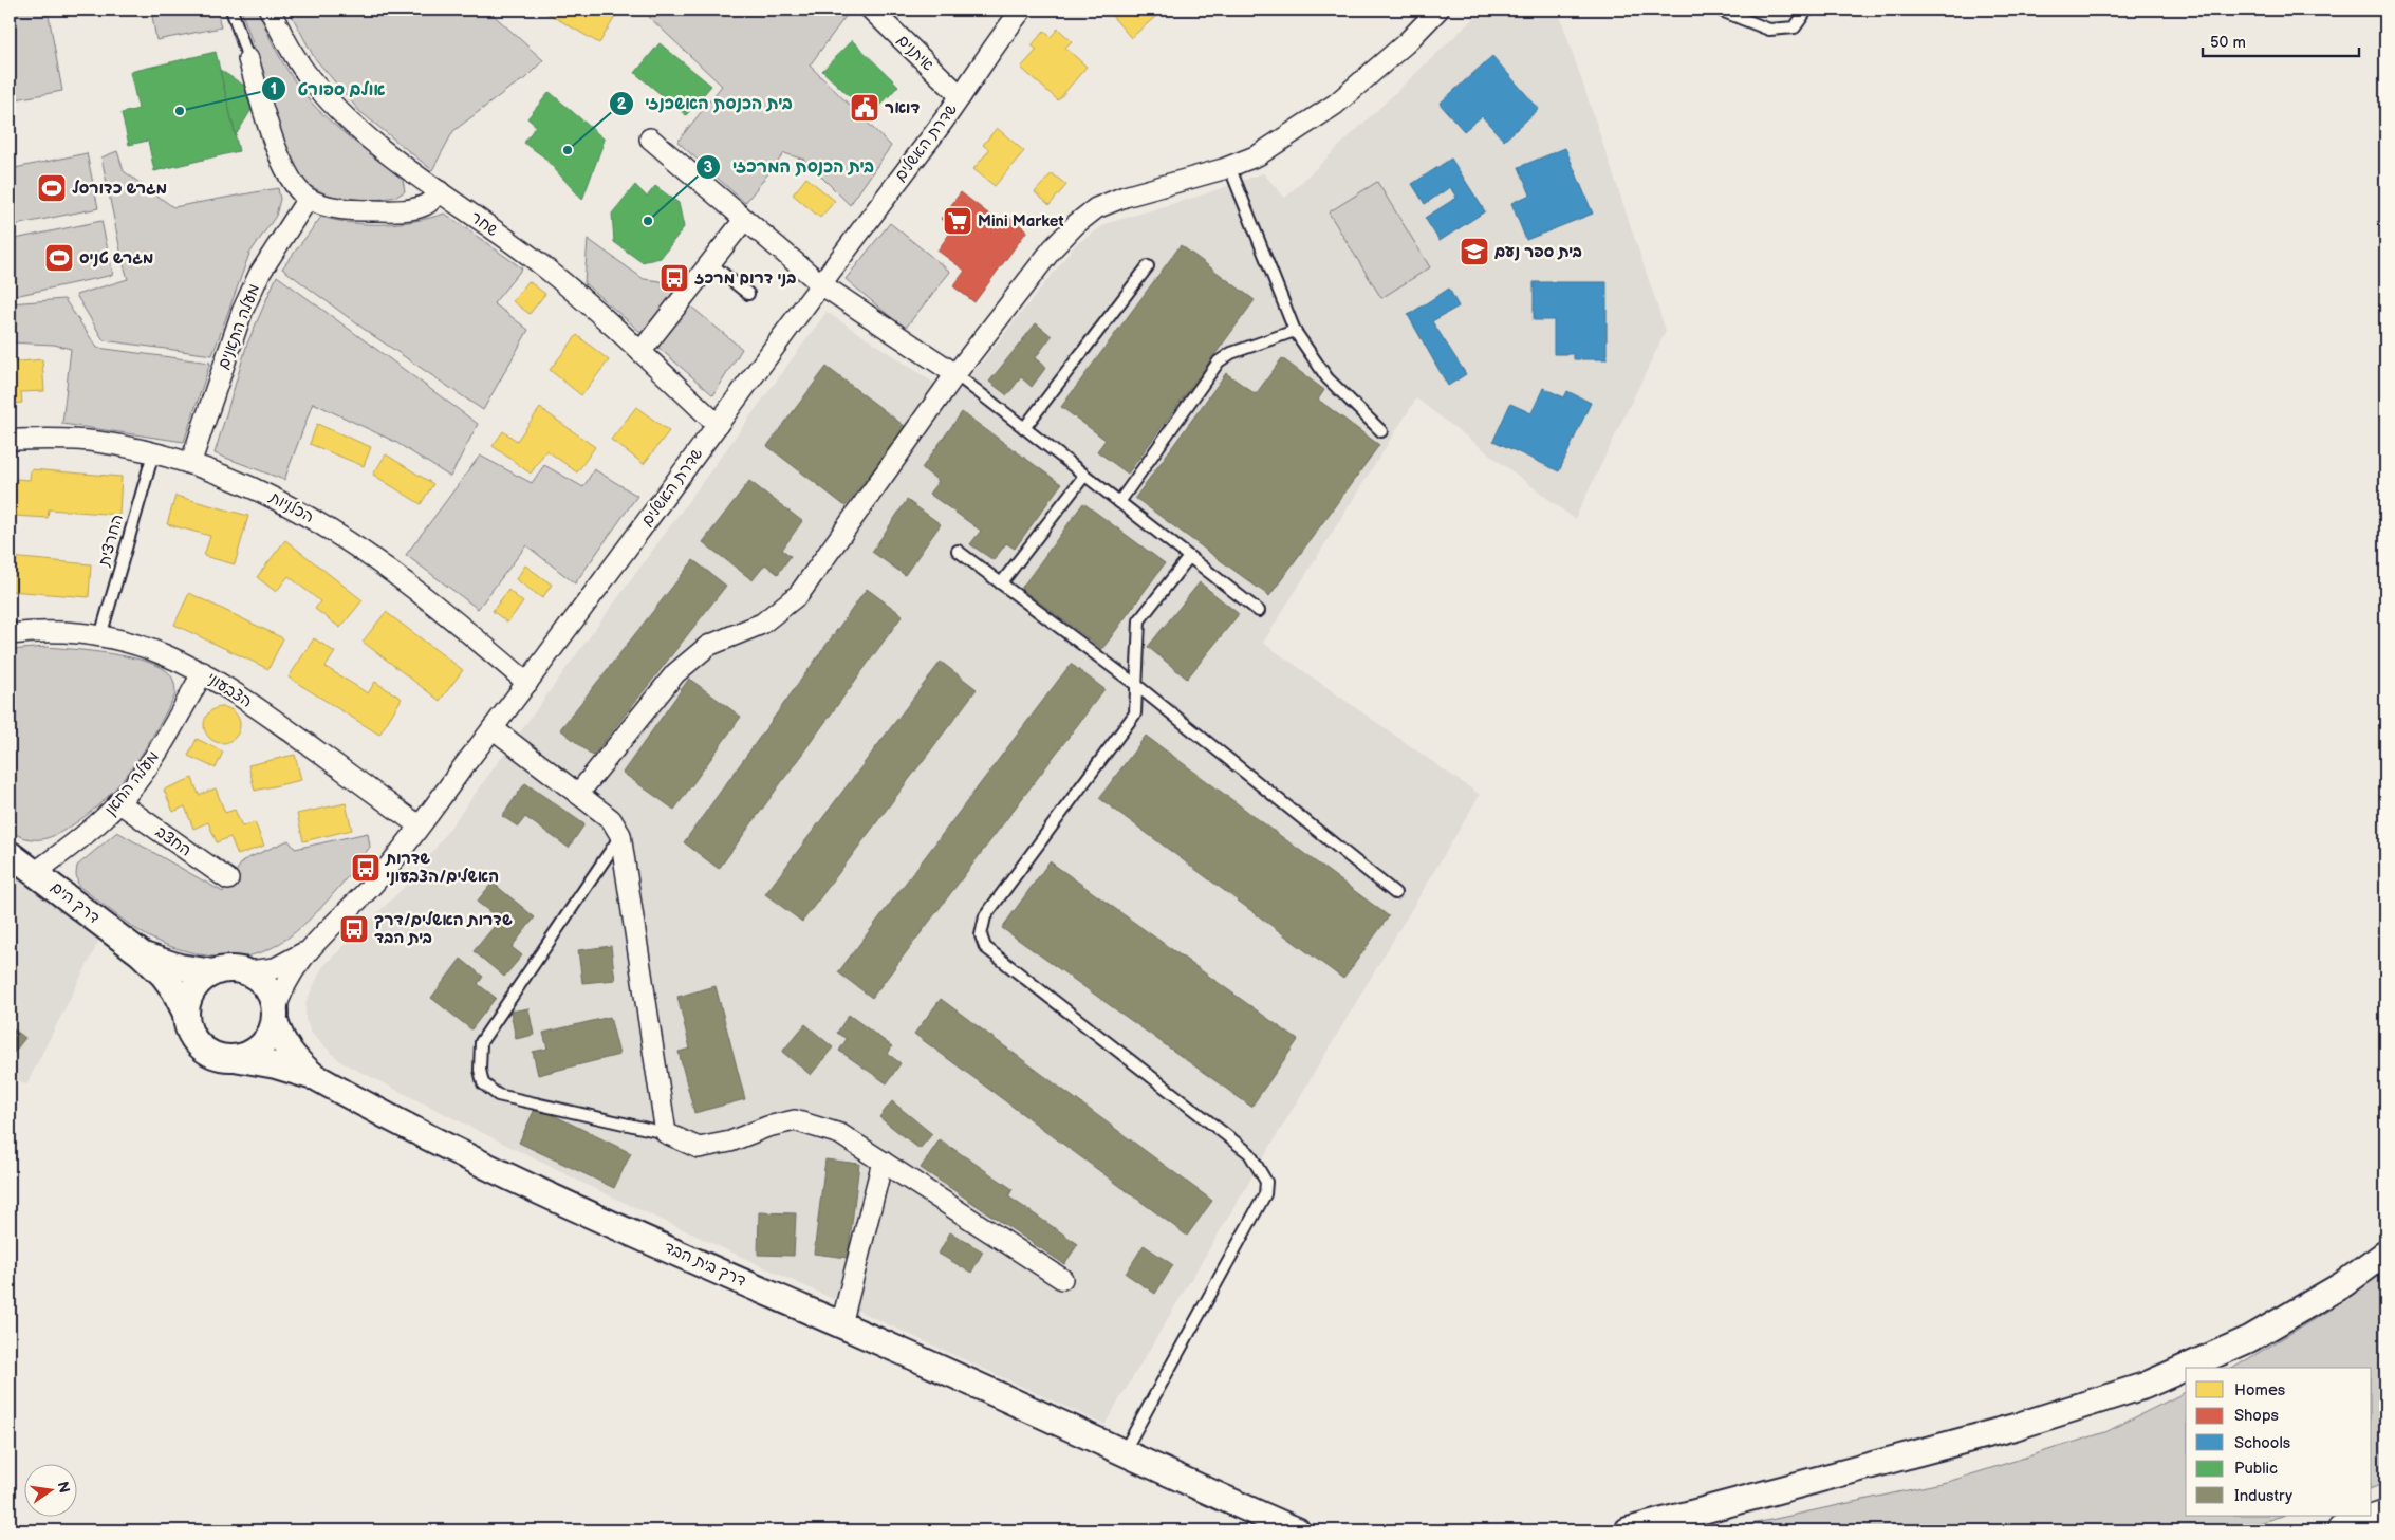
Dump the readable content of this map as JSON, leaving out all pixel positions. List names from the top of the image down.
{
  "streets": {
    "street": [
      "איתנים",
      "שדרת האשלים",
      "שחר",
      "מעלה התאנים",
      "הכלניות",
      "הצבעוני",
      "מעלה החאן",
      "החצב",
      "דרך הים",
      "דרך בית הבד"
    ],
    "lane": ["החרצית"]
  },
  "crossings": [
    ["איתנים", "שדרת האשלים"],
    ["שדרת האשלים", "שחר"],
    ["שדרת האשלים", "הכלניות"],
    ["שדרת האשלים", "הצבעוני"],
    ["שדרת האשלים", "דרך הים"],
    ["שדרת האשלים", "דרך בית הבד"],
    ["מעלה התאנים", "הכלניות"],
    ["הכלניות", "החרצית"],
    ["החרצית", "הצבעוני"],
    ["הצבעוני", "מעלה החאן"],
    ["מעלה החאן", "החצב"],
    ["מעלה החאן", "דרך הים"],
    ["דרך הים", "דרך בית הבד"]
  ],
  "places": {
    "public building": ["דואר"],
    "other": ["אולם ספורט", "בית הכנסת האשכנזי", "בית הכנסת המרכזי"],
    "sports": ["מגרש כדורסל", "מגרש טניס"],
    "supermarket": ["Mini Market"],
    "school or university": ["בית ספר נעם"],
    "bus stop": ["בני דרום מרכז", "שדרות האשלים/הצבעוני", "שדרות האשלים/דרך בית הבד"]
  },
  "legend": [
    "Homes",
    "Shops",
    "Schools",
    "Public",
    "Industry"
  ],
  "scale_bar": "50 m",
  "north": "right"
}
